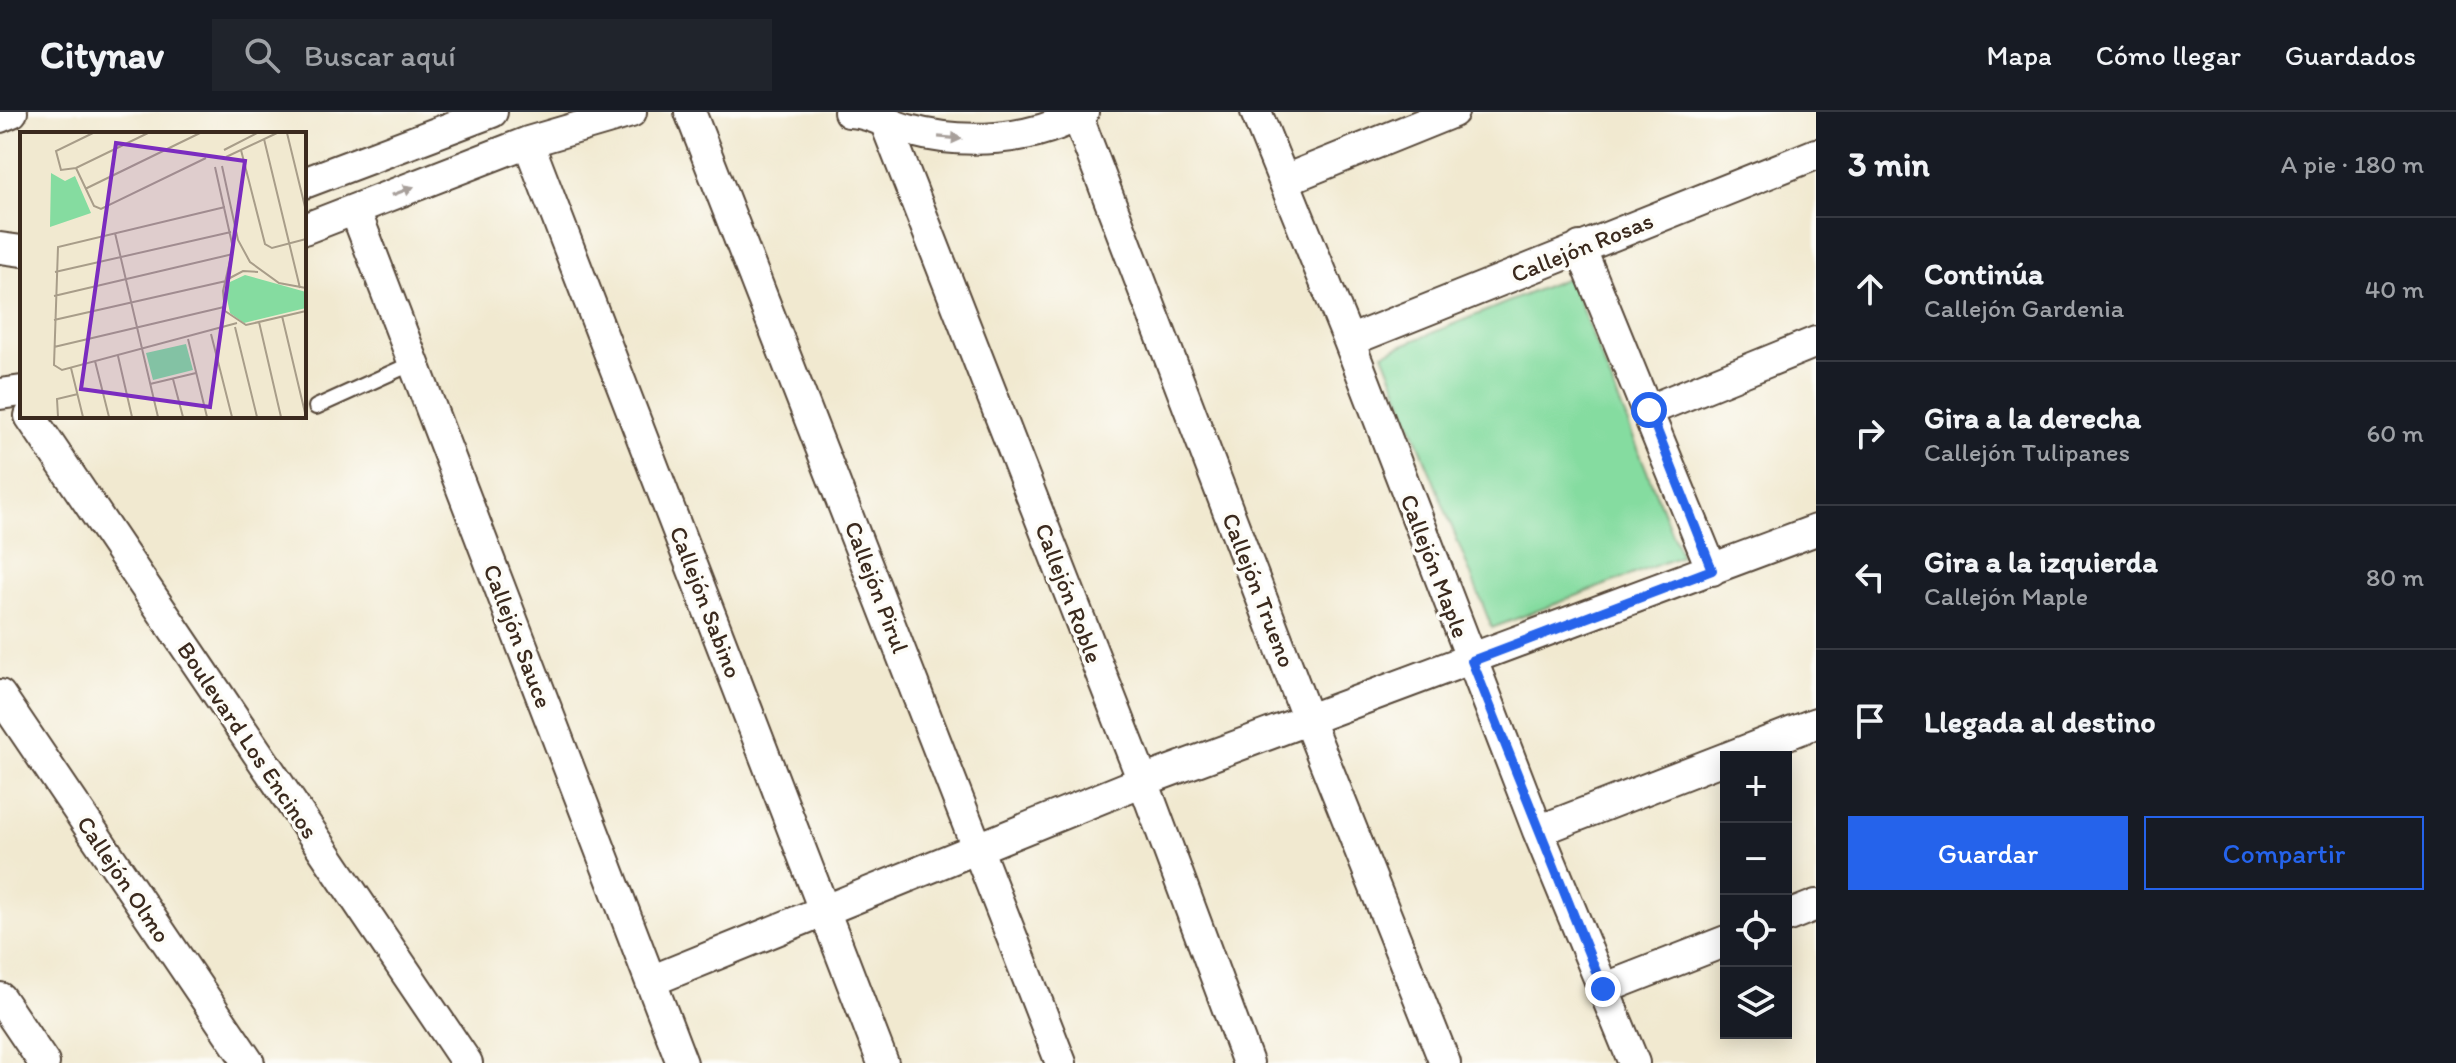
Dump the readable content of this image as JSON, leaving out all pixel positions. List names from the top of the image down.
{
  "streets": {
    "street": [
      "Callejón Rosas",
      "Callejón Maple",
      "Callejón Pirul",
      "Callejón Trueno",
      "Callejón Roble",
      "Callejón Sabino",
      "Callejón Sauce",
      "Boulevard Los Encinos",
      "Callejón Olmo"
    ]
  },
  "crossings": [
    ["Callejón Rosas", "Callejón Maple"]
  ],
  "page": {
    "header": "Citynav",
    "search": "Buscar aquí",
    "nav": ["Mapa", "Cómo llegar", "Guardados"],
    "heading": ["3 min", "A pie · 180 m"],
    "list": [
      ["Continúa", "Callejón Gardenia", "40 m"],
      ["Gira a la derecha", "Callejón Tulipanes", "60 m"],
      ["Gira a la izquierda", "Callejón Maple", "80 m"],
      "Llegada al destino"
    ],
    "map_buttons": ["+", "−"],
    "buttons": ["Guardar", "Compartir"]
  }
}
